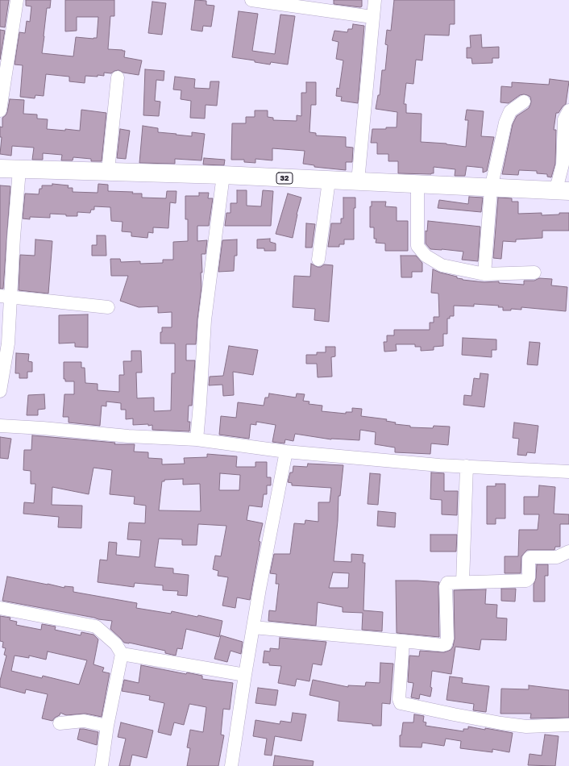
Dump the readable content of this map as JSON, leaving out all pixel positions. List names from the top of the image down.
{
  "streets": {
    "highway": ["32"]
  }
}
